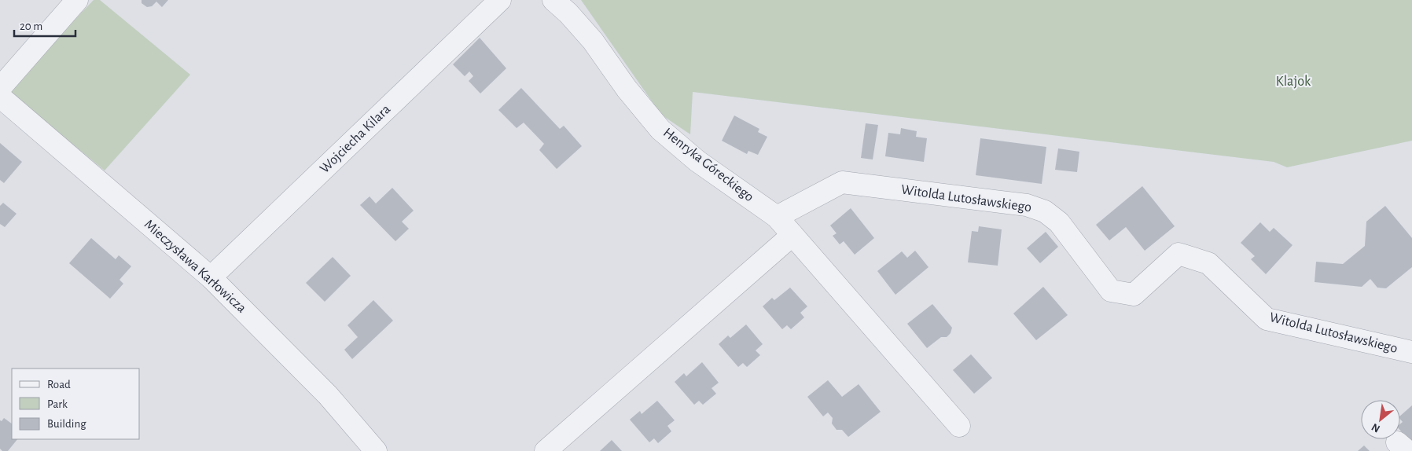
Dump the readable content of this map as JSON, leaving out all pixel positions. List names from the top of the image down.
{
  "streets": {
    "street": [
      "Wojciecha Kilara",
      "Henryka Góreckiego",
      "Witolda Lutosławskiego",
      "Mieczysława Karłowicza"
    ]
  },
  "crossings": [
    ["Wojciecha Kilara", "Mieczysława Karłowicza"],
    ["Henryka Góreckiego", "Witolda Lutosławskiego"]
  ],
  "parks": ["Klajok"],
  "legend": ["Road", "Park", "Building"],
  "scale_bar": "20 m",
  "north": "bottom left"
}
